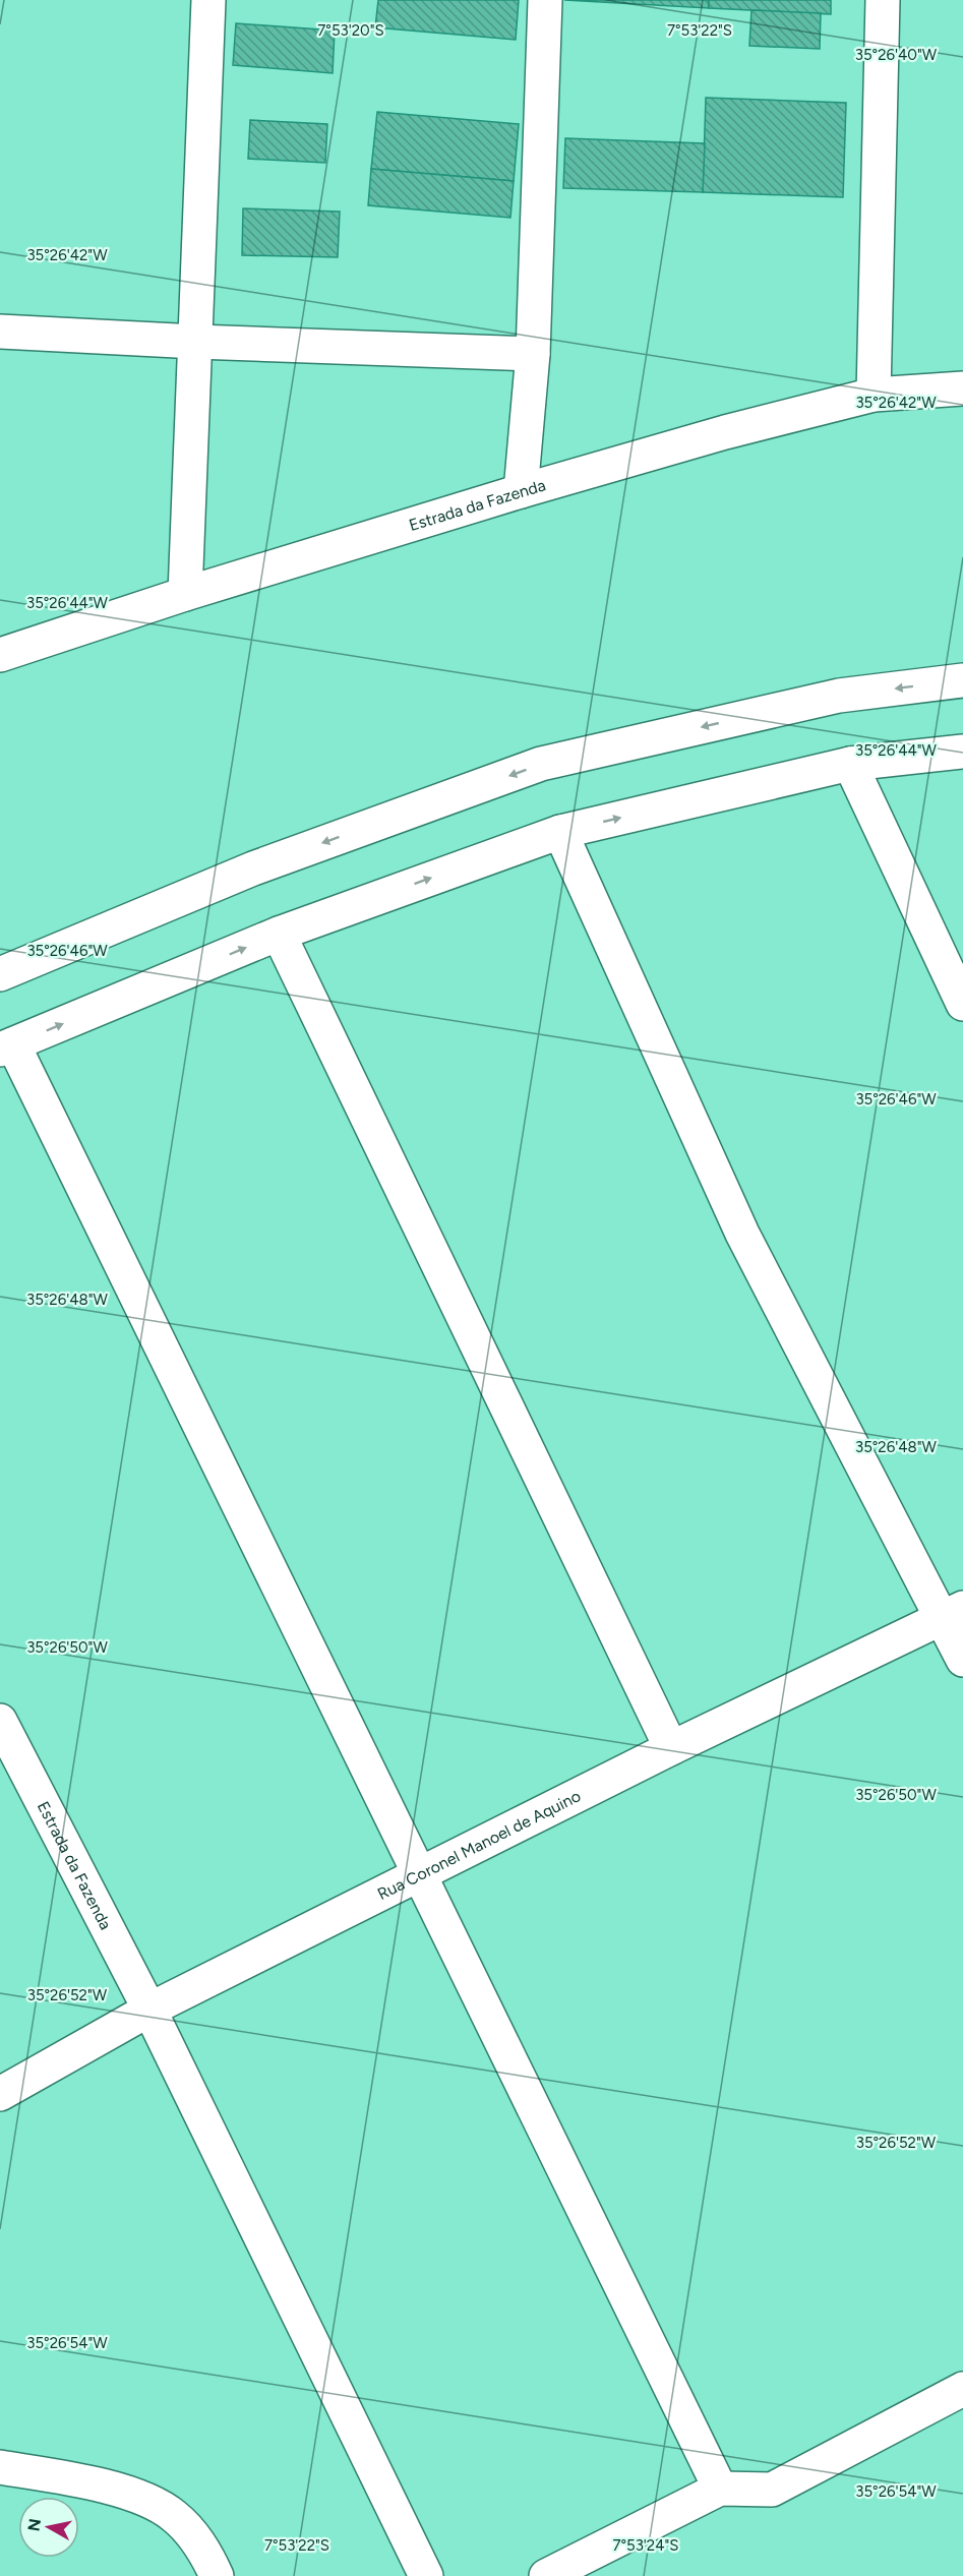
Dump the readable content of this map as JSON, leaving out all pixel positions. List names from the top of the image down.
{
  "streets": {
    "street": ["Estrada da Fazenda", "Rua Coronel Manoel de Aquino"]
  },
  "crossings": [
    ["Estrada da Fazenda", "Rua Coronel Manoel de Aquino"]
  ],
  "north": "left",
  "coordinates": [
    "7°53'22\"S",
    "7°53'20\"S",
    "35°26'40\"W",
    "35°26'42\"W",
    "35°26'44\"W",
    "35°26'46\"W",
    "35°26'48\"W",
    "35°26'50\"W",
    "35°26'52\"W",
    "35°26'54\"W",
    "7°53'24\"S"
  ]
}
